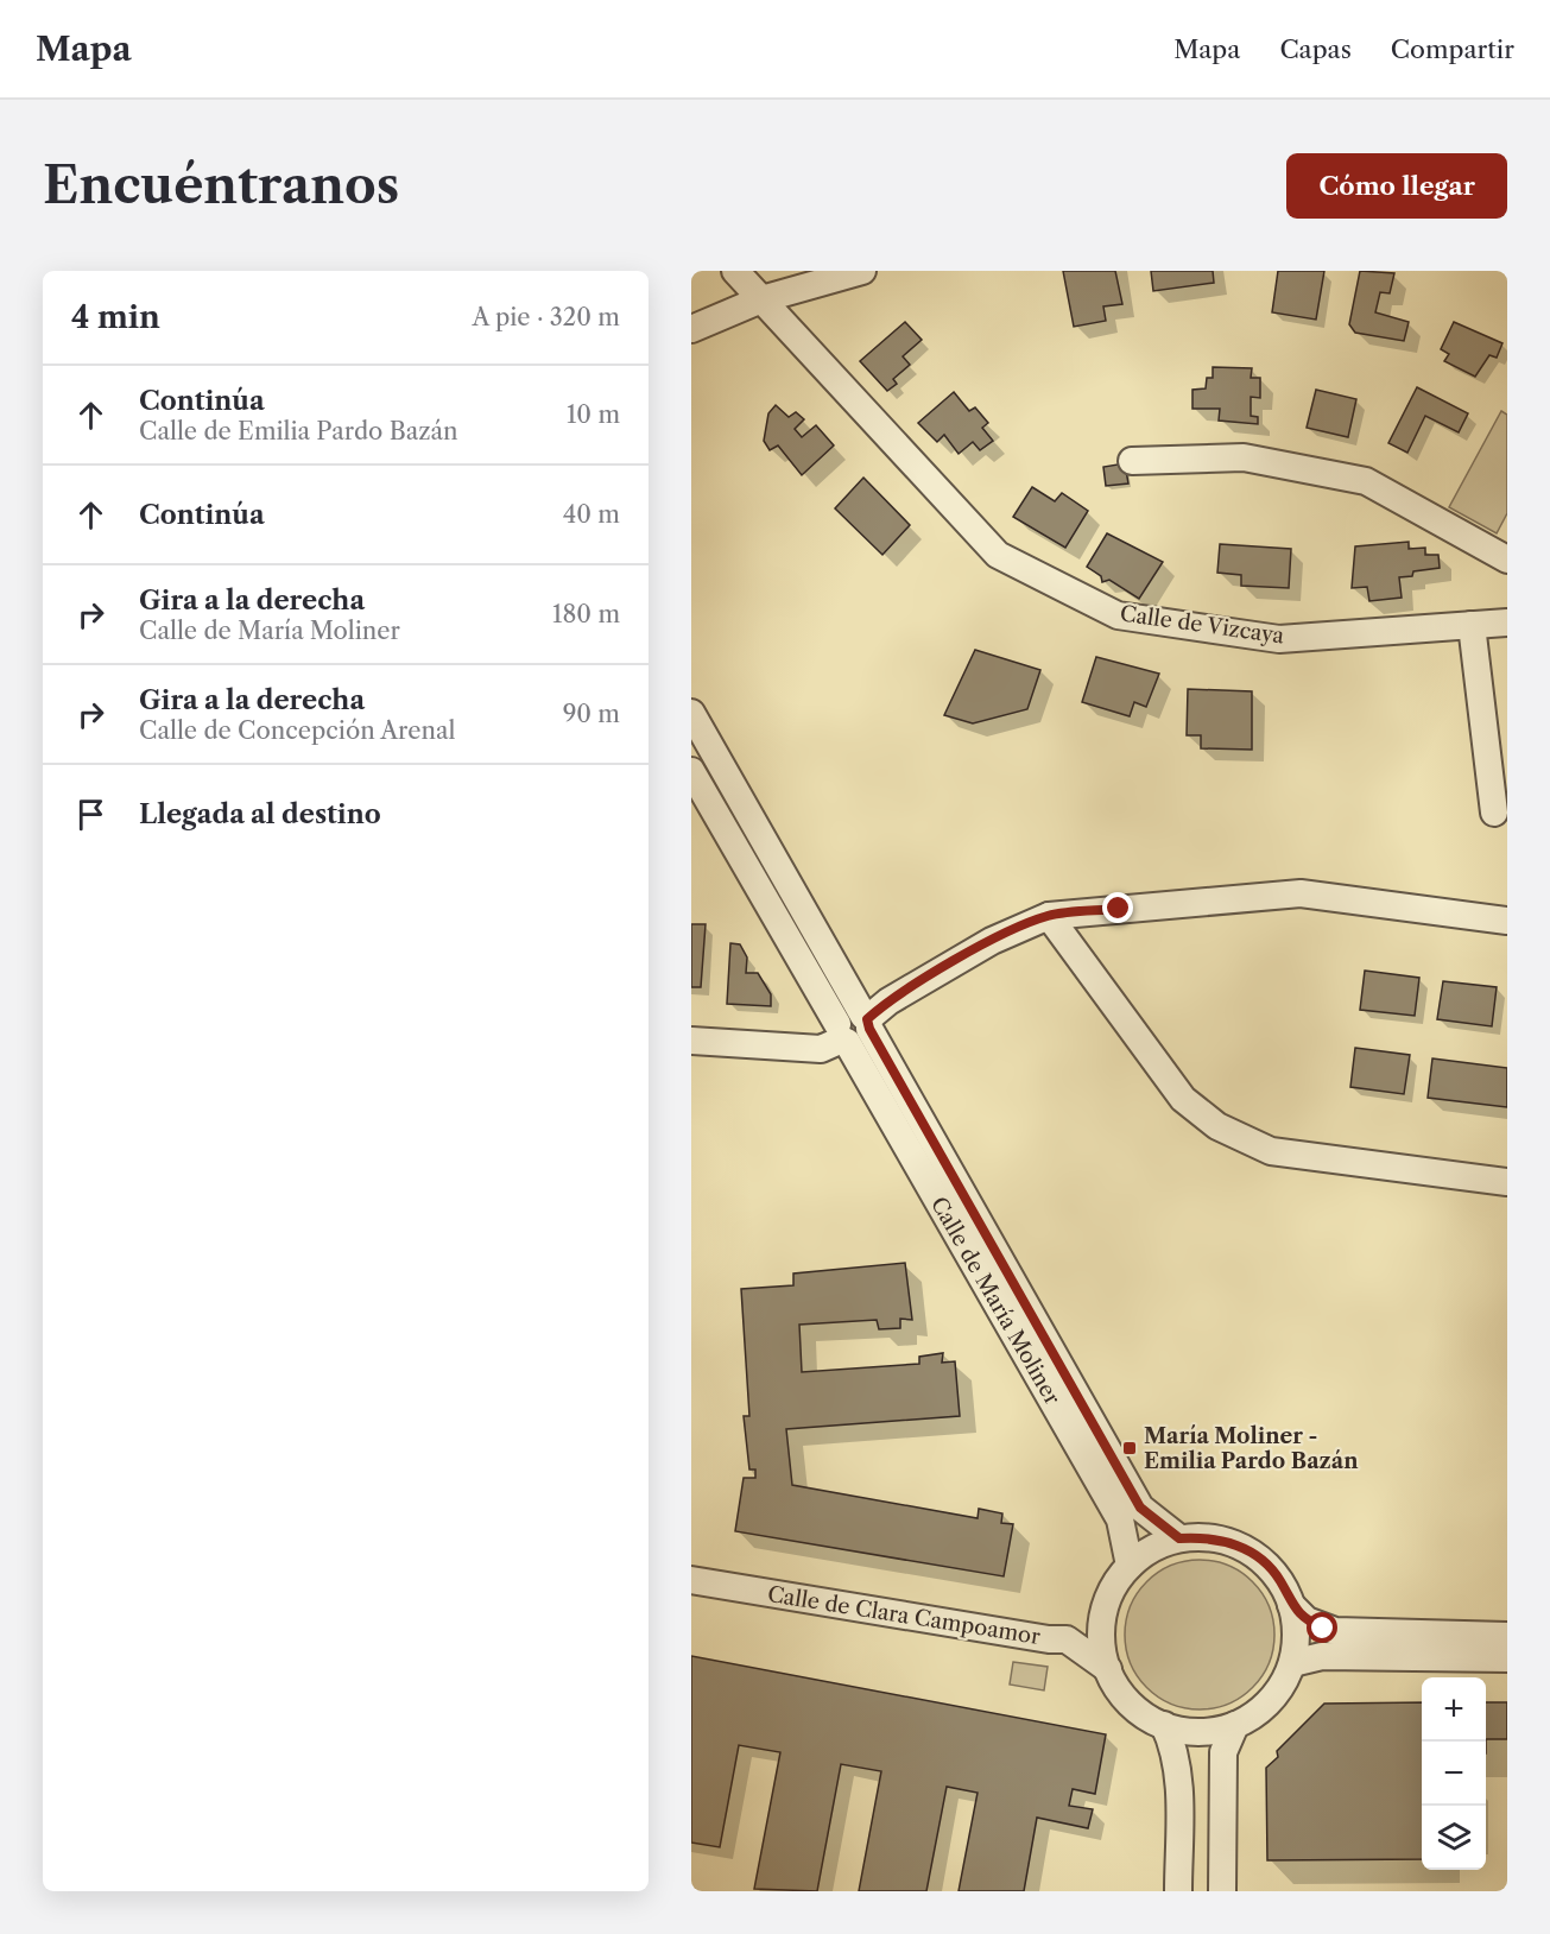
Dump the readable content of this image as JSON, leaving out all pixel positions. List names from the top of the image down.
{
  "streets": {
    "street": ["Calle de Vizcaya", "Calle de María Moliner", "Calle de Clara Campoamor"]
  },
  "crossings": [
    ["Calle de María Moliner", "Calle de Clara Campoamor"]
  ],
  "places": {
    "transit": ["María Moliner - Emilia Pardo Bazán"]
  },
  "page": {
    "header": "Mapa",
    "nav": ["Mapa", "Capas", "Compartir"],
    "buttons": "Cómo llegar",
    "title": "Encuéntranos",
    "heading": ["4 min", "A pie · 320 m"],
    "list": [
      ["Continúa", "Calle de Emilia Pardo Bazán", "10 m"],
      ["Continúa", "40 m"],
      ["Gira a la derecha", "Calle de María Moliner", "180 m"],
      ["Gira a la derecha", "Calle de Concepción Arenal", "90 m"],
      "Llegada al destino"
    ],
    "map_buttons": ["+", "−"]
  }
}
